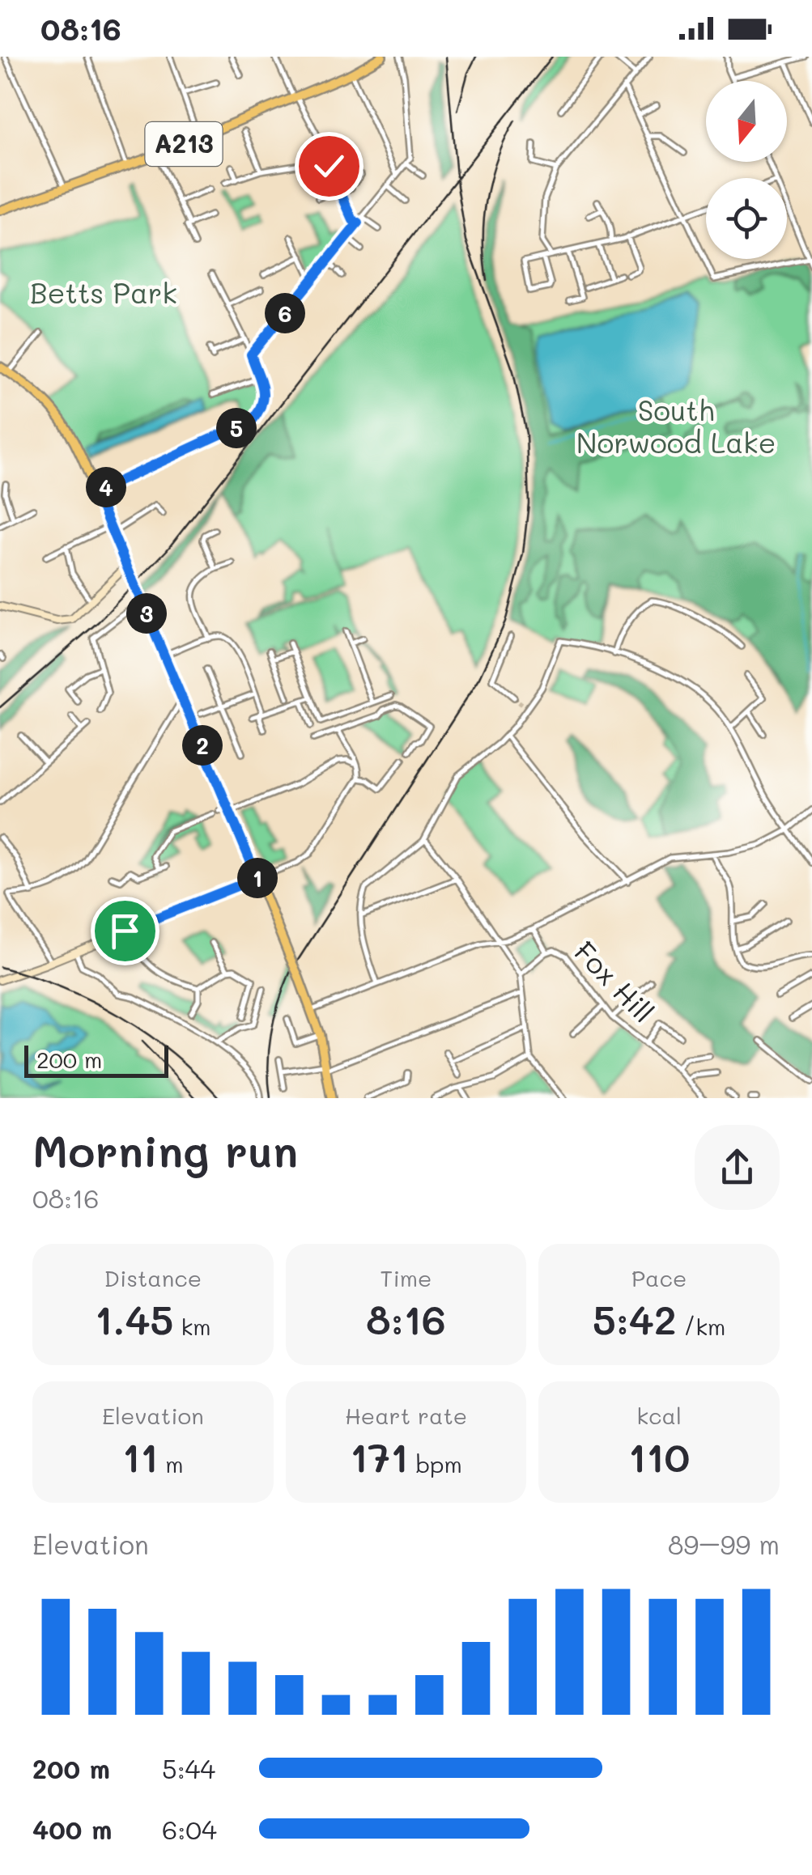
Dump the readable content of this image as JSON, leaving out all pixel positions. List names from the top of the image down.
{
  "streets": {
    "main road": ["A213"],
    "street": ["Fox Hill"]
  },
  "parks": ["Betts Park", "South Norwood Lake"],
  "scale_bar": "200 m",
  "north": "bottom",
  "page": {
    "status": "08:16",
    "pins": [
      "6",
      "5",
      "4",
      "3",
      "2",
      "1"
    ],
    "scale": "200 m",
    "heading": ["Morning run", "08:16"],
    "stats": [
      ["Distance", "1.45 km"],
      ["Time", "8:16"],
      ["Pace", "5:42 /km"],
      ["Elevation", "11 m"],
      ["Heart rate", "171 bpm"],
      ["kcal", "110"]
    ],
    "chart": ["Elevation", "89–99 m"],
    "list": [
      {
        "name": "200 m",
        "note": "5:44"
      },
      {
        "name": "400 m",
        "note": "6:04"
      }
    ]
  }
}
